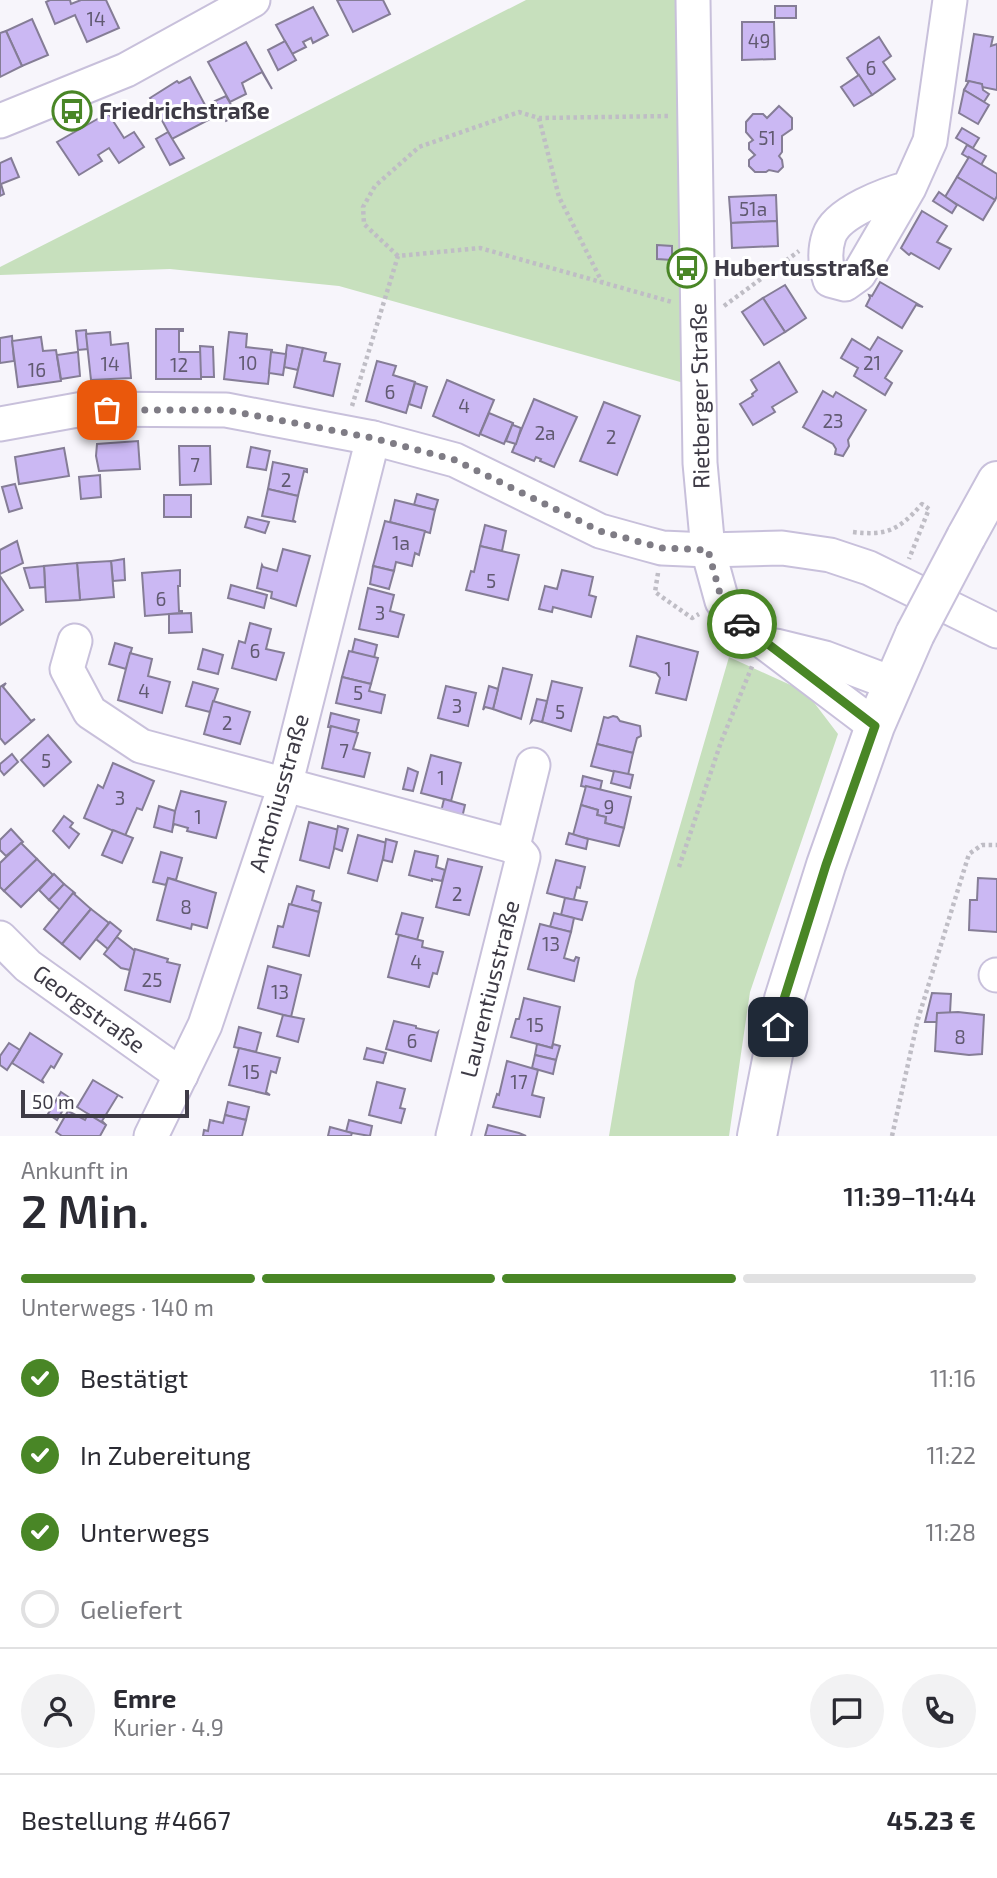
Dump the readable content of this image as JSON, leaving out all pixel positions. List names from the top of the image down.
{
  "streets": {
    "street": [
      "Rietberger Straße",
      "Antoniusstraße",
      "Laurentiusstraße",
      "Georgstraße"
    ]
  },
  "crossings": [
    ["Antoniusstraße", "Georgstraße"]
  ],
  "places": {
    "bus stop": ["Friedrichstraße", "Hubertusstraße"]
  },
  "house_numbers": [
    "14",
    "49",
    "6",
    "51",
    "51a",
    "10",
    "21",
    "14",
    "12",
    "16",
    "6",
    "4",
    "23",
    "2a",
    "2",
    "7",
    "2",
    "1a",
    "5",
    "6",
    "3",
    "6",
    "1",
    "4",
    "5",
    "3",
    "5",
    "2",
    "7",
    "5",
    "1",
    "3",
    "9",
    "1",
    "2",
    "8",
    "13",
    "4",
    "25",
    "13",
    "15",
    "8",
    "6",
    "15",
    "17"
  ],
  "scale_bar": "50 m",
  "page": {
    "scale": "50 m",
    "heading": ["2 Min.", "Ankunft in", "11:39–11:44"],
    "panel": [
      "Emre",
      "Kurier · 4.9",
      "Bestellung #4667",
      "45.23 €"
    ],
    "bar": "Unterwegs · 140 m",
    "list": [
      ["Bestätigt", "11:16"],
      ["In Zubereitung", "11:22"],
      ["Unterwegs", "11:28"],
      "Geliefert"
    ]
  }
}
